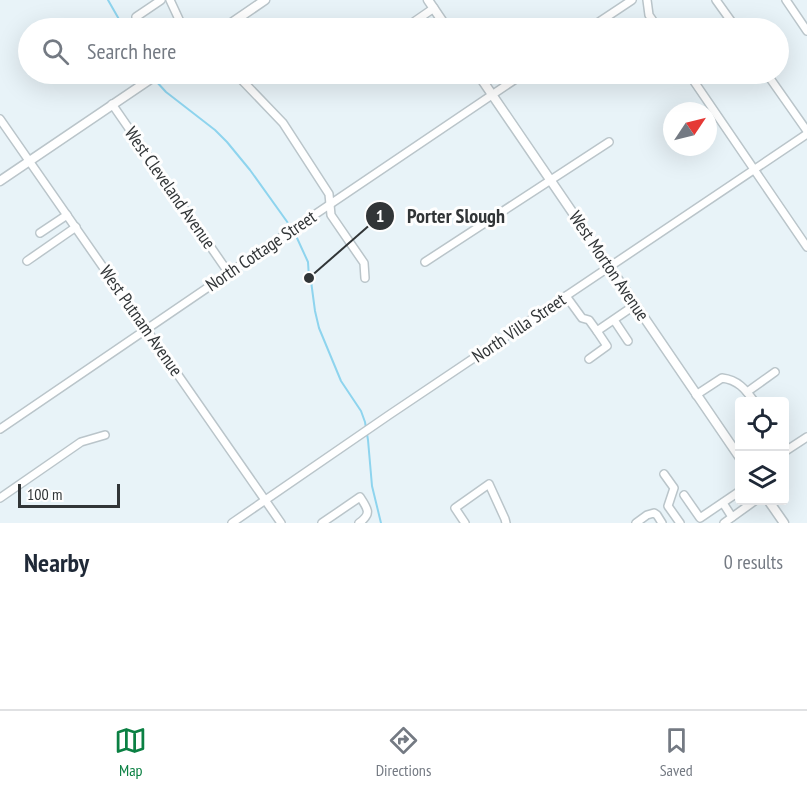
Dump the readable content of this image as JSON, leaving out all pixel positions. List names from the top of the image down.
{
  "streets": {
    "main road": ["West Morton Avenue"],
    "street": [
      "West Cleveland Avenue",
      "North Cottage Street",
      "West Putnam Avenue",
      "North Villa Street"
    ]
  },
  "crossings": [
    ["West Cleveland Avenue", "North Cottage Street"],
    ["North Cottage Street", "West Morton Avenue"],
    ["North Cottage Street", "West Putnam Avenue"],
    ["West Morton Avenue", "North Villa Street"],
    ["West Putnam Avenue", "North Villa Street"]
  ],
  "places": ["Porter Slough"],
  "scale_bar": "100 m",
  "north": "top right",
  "page": {
    "search": "Search here",
    "scale": "100 m",
    "heading": ["Nearby", "0 results"],
    "nav": ["Map", "Directions", "Saved"]
  }
}
